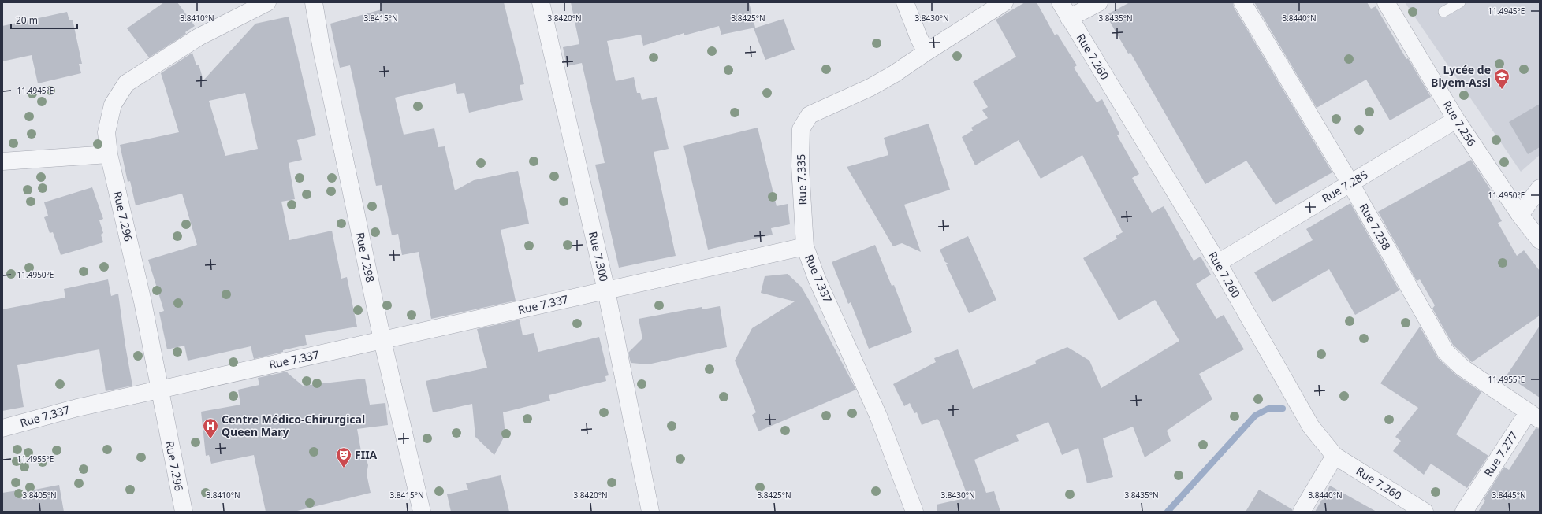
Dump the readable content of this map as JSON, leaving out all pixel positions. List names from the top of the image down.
{
  "streets": {
    "street": [
      "Rue 7.260",
      "Rue 7.256",
      "Rue 7.335",
      "Rue 7.285",
      "Rue 7.296",
      "Rue 7.258",
      "Rue 7.300",
      "Rue 7.298",
      "Rue 7.337",
      "Rue 7.277"
    ]
  },
  "crossings": [
    ["Rue 7.260", "Rue 7.285"],
    ["Rue 7.256", "Rue 7.285"],
    ["Rue 7.335", "Rue 7.337"],
    ["Rue 7.285", "Rue 7.258"],
    ["Rue 7.296", "Rue 7.337"],
    ["Rue 7.258", "Rue 7.277"],
    ["Rue 7.300", "Rue 7.337"],
    ["Rue 7.298", "Rue 7.337"]
  ],
  "places": {
    "school or university": ["Lycée de Biyem-Assi"],
    "hospital": ["Centre Médico-Chirurgical Queen Mary"],
    "theatre": ["FIIA"]
  },
  "scale_bar": "20 m",
  "coordinates": [
    "11.4945°E",
    "3.8410°N",
    "3.8415°N",
    "3.8420°N",
    "3.8425°N",
    "3.8430°N",
    "3.8435°N",
    "3.8440°N",
    "11.4950°E",
    "11.4955°E",
    "3.8405°N",
    "3.8445°N"
  ]
}
